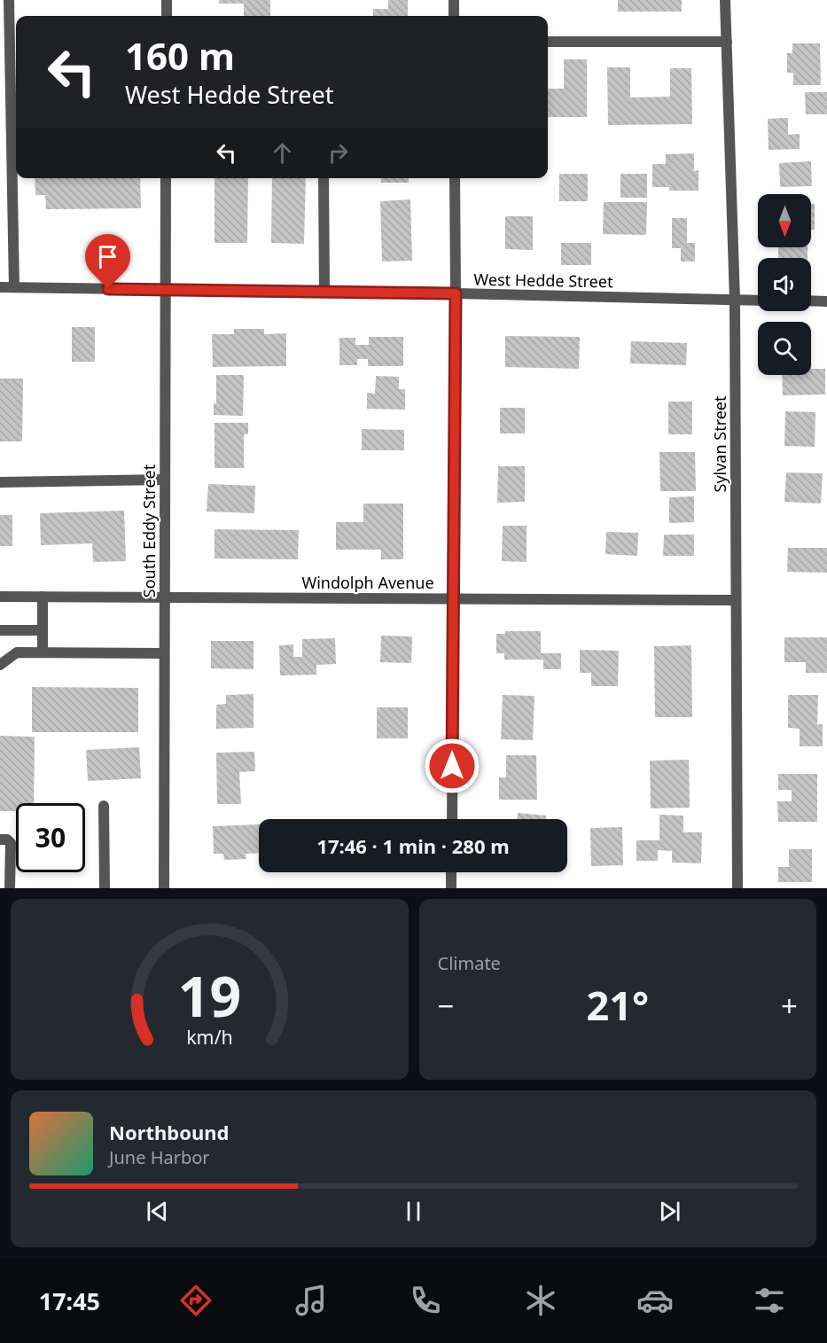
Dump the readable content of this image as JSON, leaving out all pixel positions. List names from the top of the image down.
{
  "streets": {
    "street": [
      "West Hedde Street",
      "Sylvan Street",
      "South Eddy Street",
      "Windolph Avenue"
    ]
  },
  "crossings": [
    ["West Hedde Street", "Sylvan Street"],
    ["West Hedde Street", "South Eddy Street"],
    ["Sylvan Street", "Windolph Avenue"],
    ["South Eddy Street", "Windolph Avenue"]
  ],
  "north": "bottom",
  "page": {
    "turn": ["160 m", "West Hedde Street"],
    "limit": "30",
    "trip": "17:46 · 1 min · 280 m",
    "tile": "Climate",
    "heat": ["−", "21°", "+"],
    "song": ["Northbound", "June Harbor"],
    "tabs": "17:45",
    "gauge": ["19", "km/h"]
  }
}
